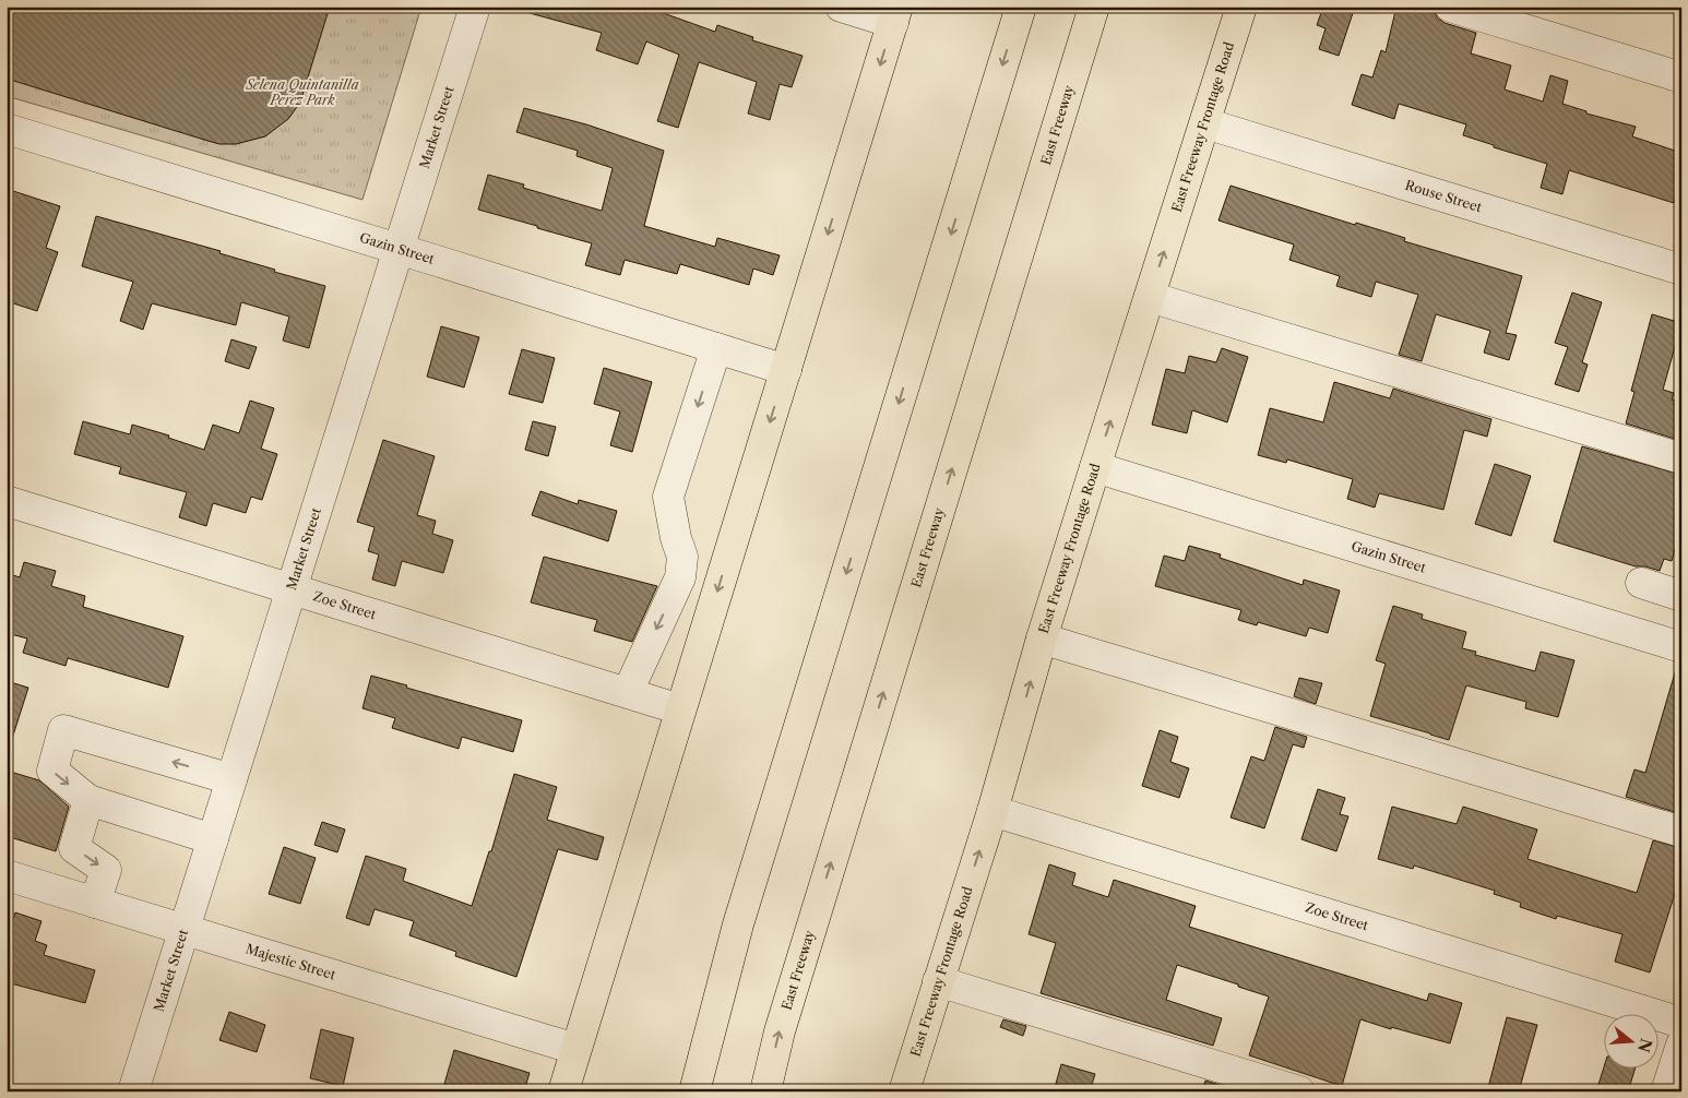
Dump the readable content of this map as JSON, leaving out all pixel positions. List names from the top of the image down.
{
  "streets": {
    "main road": ["East Freeway", "East Freeway Frontage Road"],
    "street": [
      "Market Street",
      "Rouse Street",
      "Gazin Street",
      "Zoe Street",
      "Majestic Street"
    ]
  },
  "crossings": [
    ["East Freeway Frontage Road", "Rouse Street"],
    ["East Freeway Frontage Road", "Gazin Street"],
    ["East Freeway Frontage Road", "Zoe Street"],
    ["Market Street", "Gazin Street"],
    ["Market Street", "Zoe Street"],
    ["Market Street", "Majestic Street"]
  ],
  "parks": ["Selena Quintanilla Perez Park"],
  "north": "right"
}
